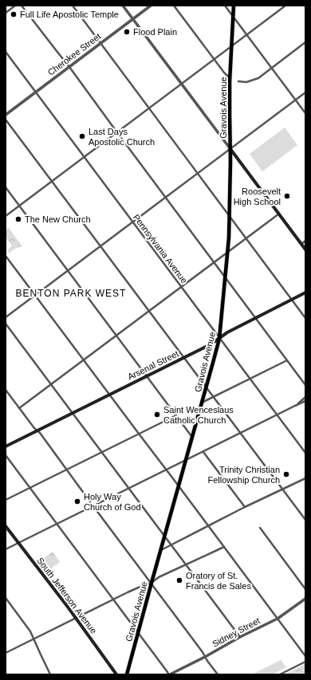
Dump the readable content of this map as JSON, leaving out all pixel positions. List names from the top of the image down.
{
  "streets": {
    "main road": ["Gravois Avenue", "Arsenal Street", "South Jefferson Avenue"],
    "street": ["Cherokee Street", "Pennsylvania Avenue", "Sidney Street"]
  },
  "crossings": [
    ["Cherokee Street", "Pennsylvania Avenue"],
    ["Gravois Avenue", "Pennsylvania Avenue"],
    ["Gravois Avenue", "Arsenal Street"],
    ["Pennsylvania Avenue", "Arsenal Street"]
  ],
  "districts": ["BENTON PARK WEST"],
  "places": [
    "Full Life Apostolic Temple",
    "Flood Plain",
    "Last Days Apostolic Church",
    "Roosevelt High School",
    "The New Church",
    "Saint Wenceslaus Catholic Church",
    "Trinity Christian Fellowship Church",
    "Holy Way Church of God",
    "Oratory of St. Francis de Sales"
  ]
}
